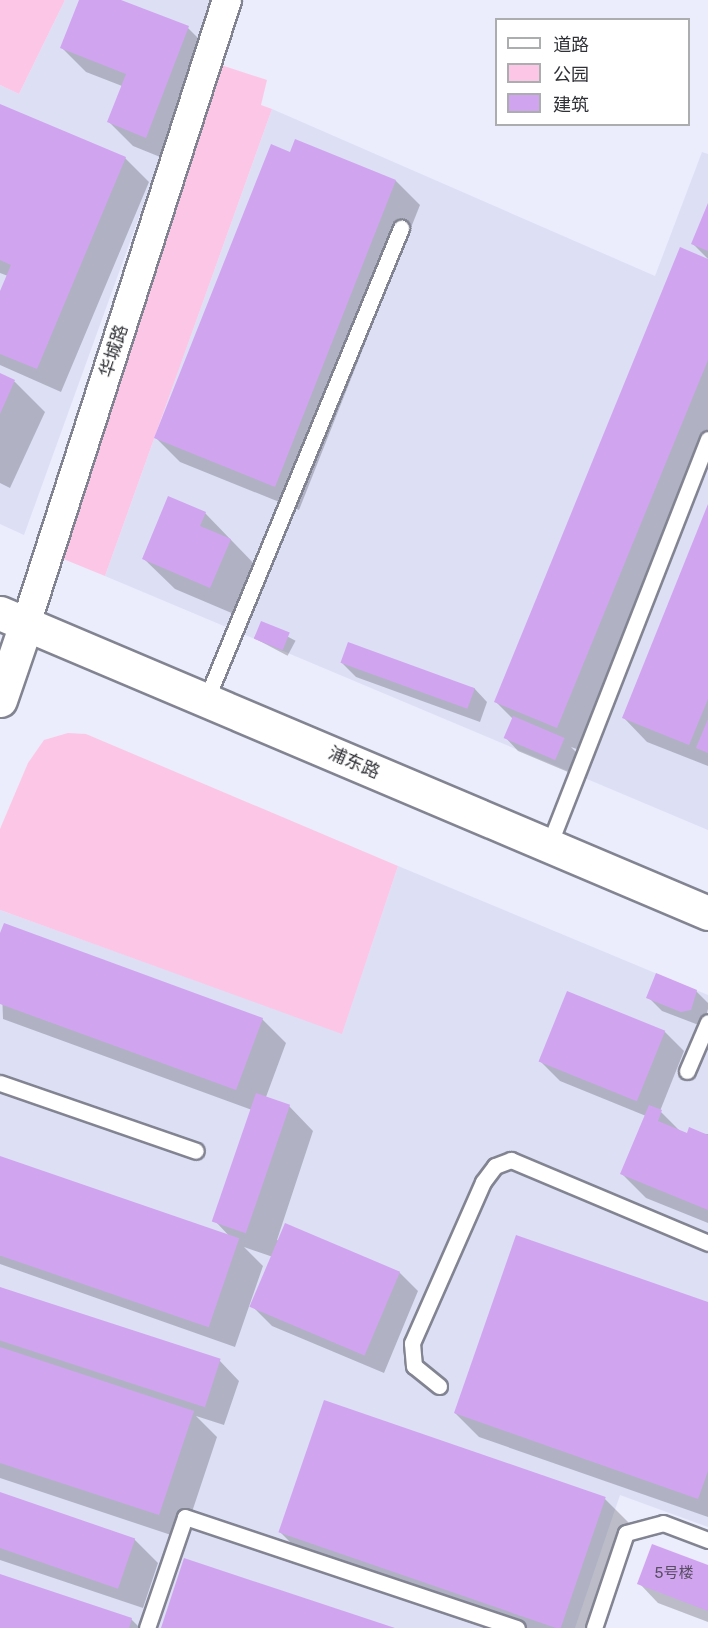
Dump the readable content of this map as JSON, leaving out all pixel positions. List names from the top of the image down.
{
  "streets": {
    "street": ["华城路", "浦东路"]
  },
  "crossings": [
    ["华城路", "浦东路"]
  ],
  "house_numbers": ["5号楼"],
  "legend": ["道路", "公园", "建筑"]
}
